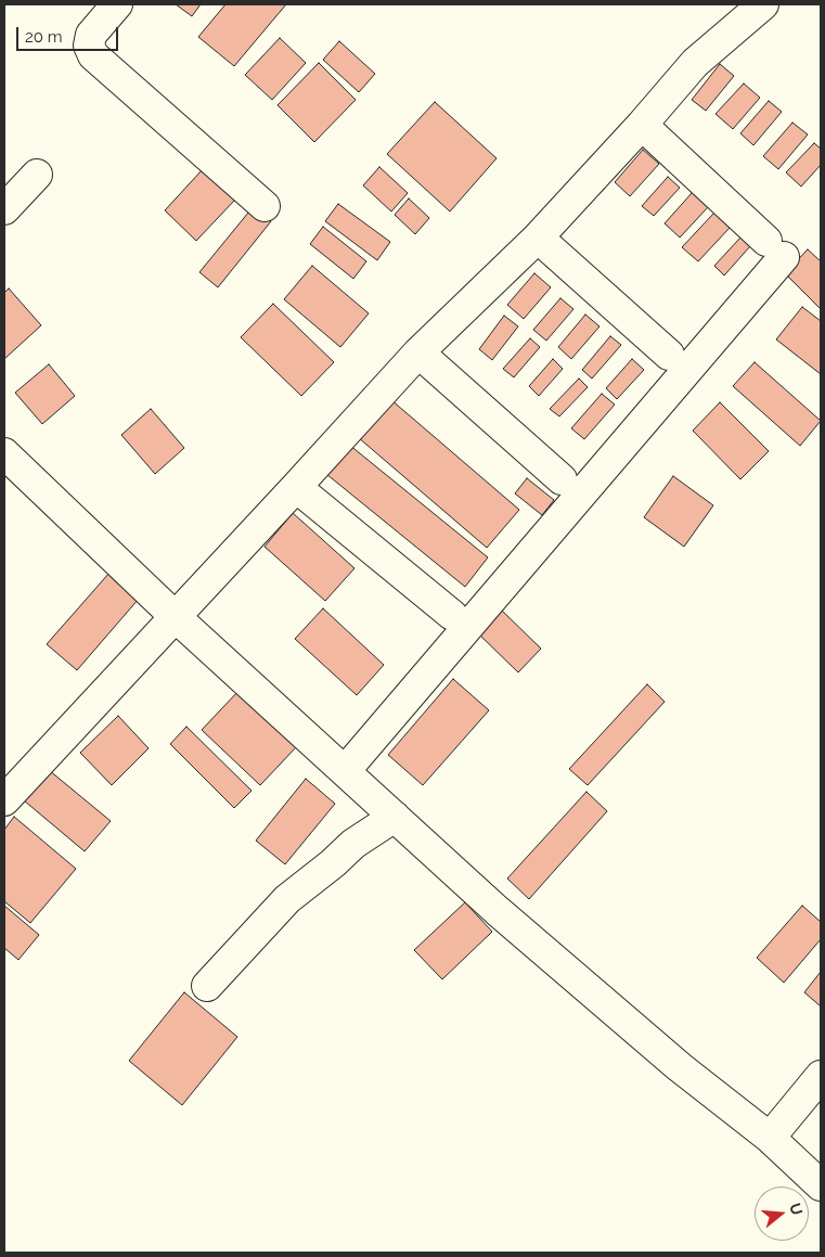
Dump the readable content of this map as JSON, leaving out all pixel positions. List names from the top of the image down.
{
  "scale_bar": "20 m",
  "north": "right"
}
